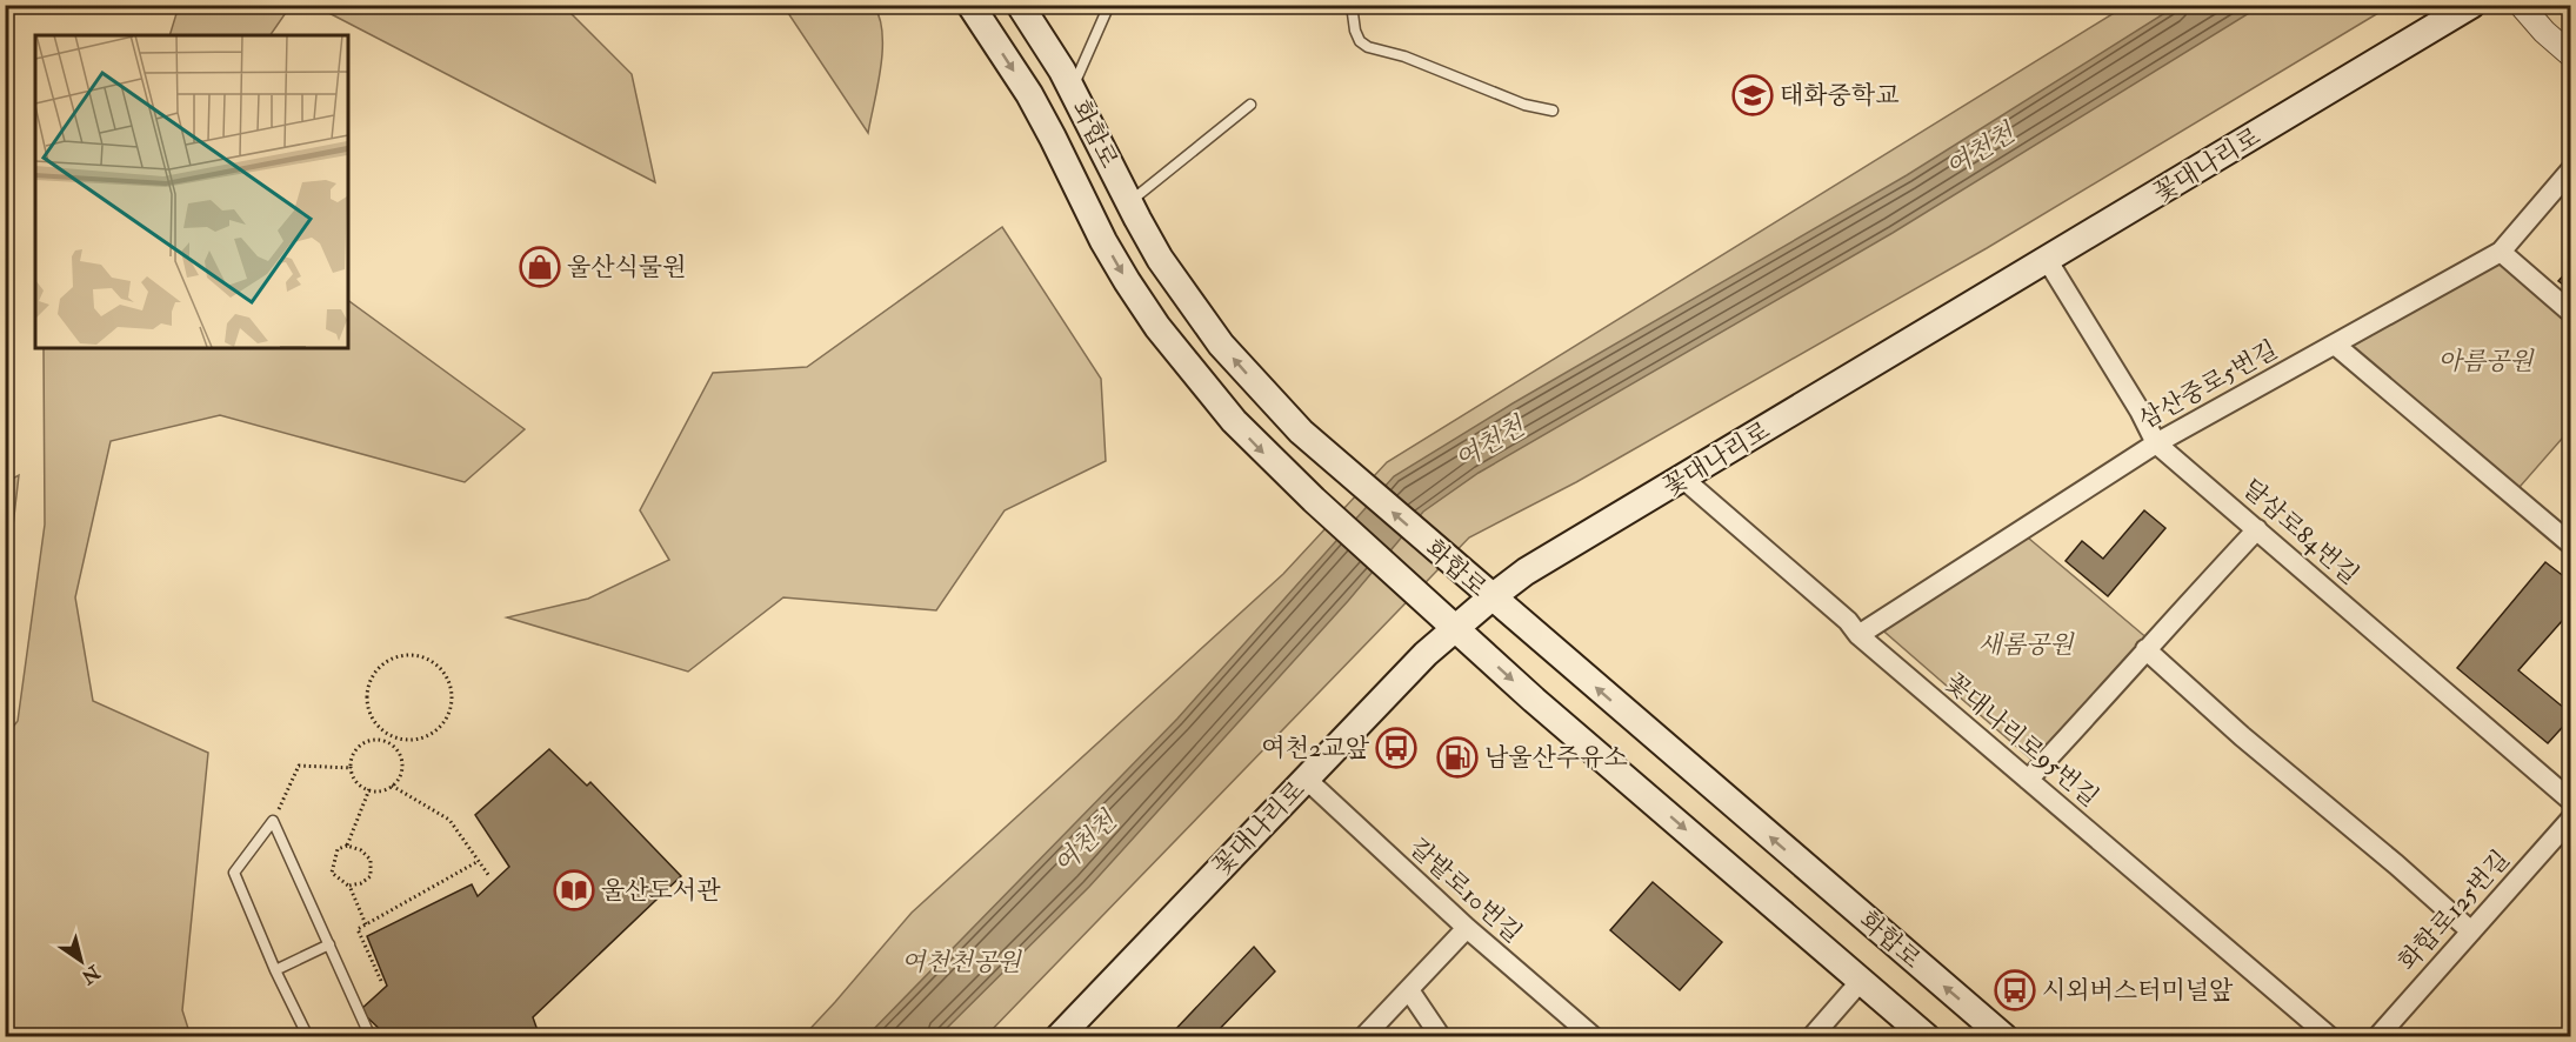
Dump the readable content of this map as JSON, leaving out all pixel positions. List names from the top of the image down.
{
  "streets": {
    "main road": ["화합로", "꽃대나리로"],
    "street": [
      "삼산중로5번길",
      "달삼로84번길",
      "꽃대나리로95번길",
      "갈밭로10번길",
      "화합로125번길"
    ]
  },
  "crossings": [
    ["화합로", "꽃대나리로"],
    ["꽃대나리로", "달삼로84번길"],
    ["꽃대나리로", "꽃대나리로95번길"],
    ["꽃대나리로", "갈밭로10번길"],
    ["삼산중로5번길", "달삼로84번길"],
    ["삼산중로5번길", "꽃대나리로95번길"]
  ],
  "water": ["여천천"],
  "parks": ["아름공원", "새롬공원", "여천천공원"],
  "places": {
    "school or university": ["태화중학교"],
    "shop": ["울산식물원"],
    "bus stop": ["여천2교앞", "시외버스터미널앞"],
    "fuel station": ["남울산주유소"],
    "library": ["울산도서관"]
  },
  "north": "bottom right"
}
